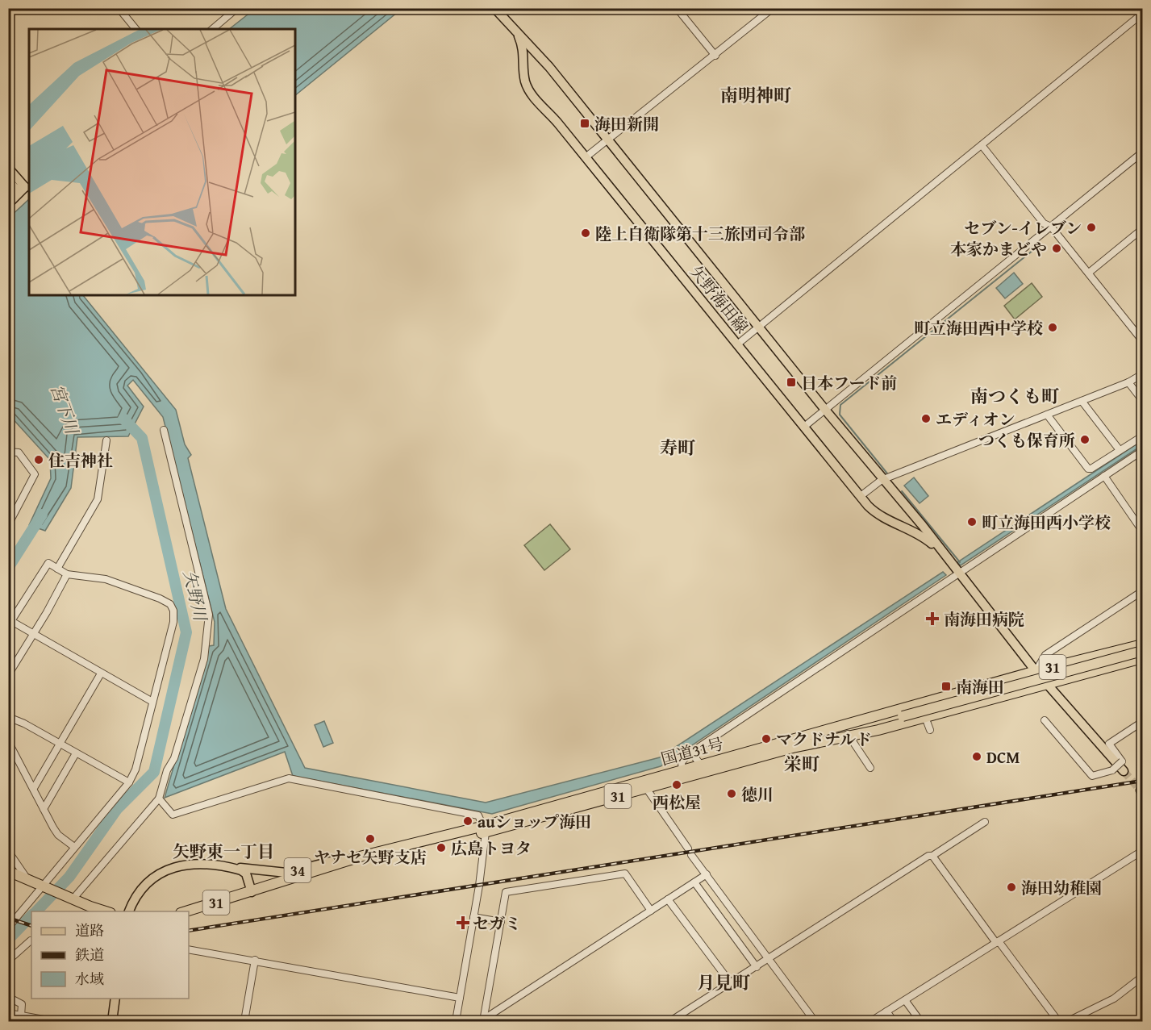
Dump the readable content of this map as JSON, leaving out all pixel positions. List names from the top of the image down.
{
  "streets": {
    "highway": ["31", "国道31号"],
    "main road": ["矢野海田線", "34"]
  },
  "crossings": [
    ["矢野海田線", "国道31号"],
    ["国道31号", "34"]
  ],
  "districts": [
    "南明神町",
    "南つくも町",
    "寿町",
    "栄町",
    "矢野東一丁目",
    "月見町"
  ],
  "water": ["宮下川", "矢野川"],
  "places": {
    "transit": ["海田新開", "日本フード前", "南海田"],
    "other": [
      "セブン-イレブン",
      "陸上自衛隊第十三旅団司令部",
      "本家かまどや",
      "町立海田西中学校",
      "エディオン",
      "つくも保育所",
      "住吉神社",
      "町立海田西小学校",
      "マクドナルド",
      "DCM",
      "西松屋",
      "徳川",
      "auショップ海田",
      "ヤナセ矢野支店",
      "広島トヨタ",
      "海田幼稚園"
    ],
    "health": ["南海田病院", "セガミ"]
  },
  "legend": ["道路", "鉄道", "水域"]
}
